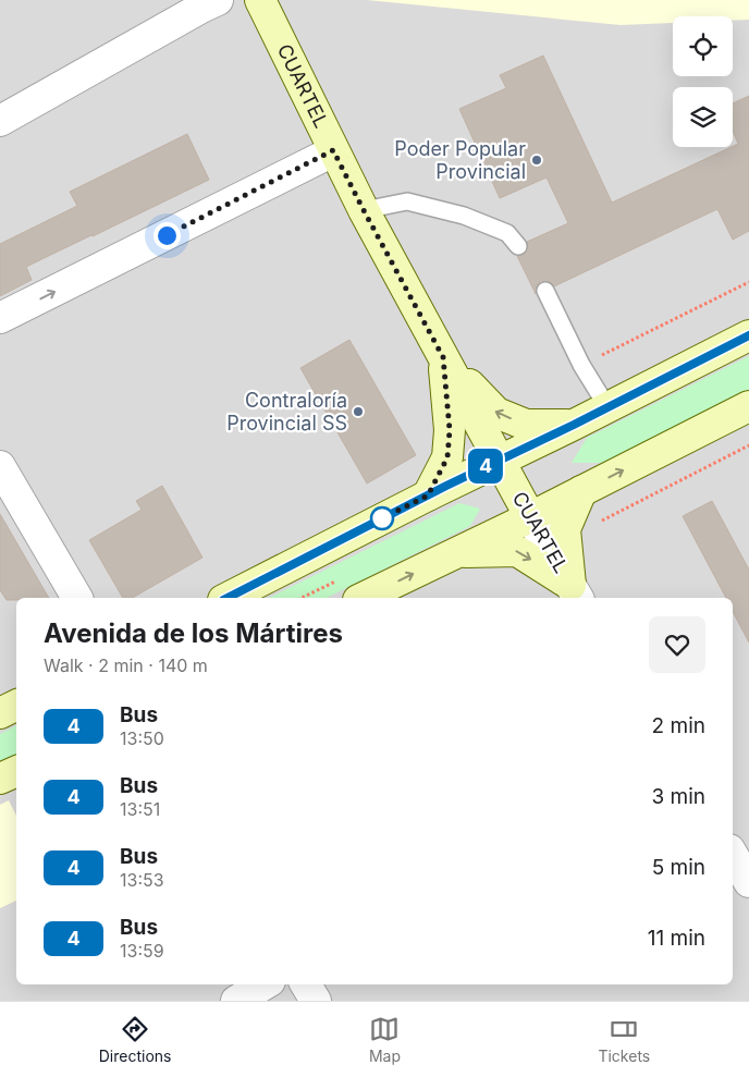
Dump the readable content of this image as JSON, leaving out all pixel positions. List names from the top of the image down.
{
  "streets": {
    "main road": ["CUARTEL"]
  },
  "places": ["Poder Popular Provincial", "Contraloría Provincial SS"],
  "lines": ["bus line 4"],
  "page": {
    "on_map": "4",
    "heading": ["Avenida de los Mártires", "Walk · 2 min · 140 m"],
    "list": [
      {
        "mark": "4",
        "name": "Bus",
        "note": "13:50",
        "value": "2 min"
      },
      {
        "mark": "4",
        "name": "Bus",
        "note": "13:51",
        "value": "3 min"
      },
      {
        "mark": "4",
        "name": "Bus",
        "note": "13:53",
        "value": "5 min"
      },
      {
        "mark": "4",
        "name": "Bus",
        "note": "13:59",
        "value": "11 min"
      }
    ],
    "tabs": ["Directions", "Map", "Tickets"]
  }
}
